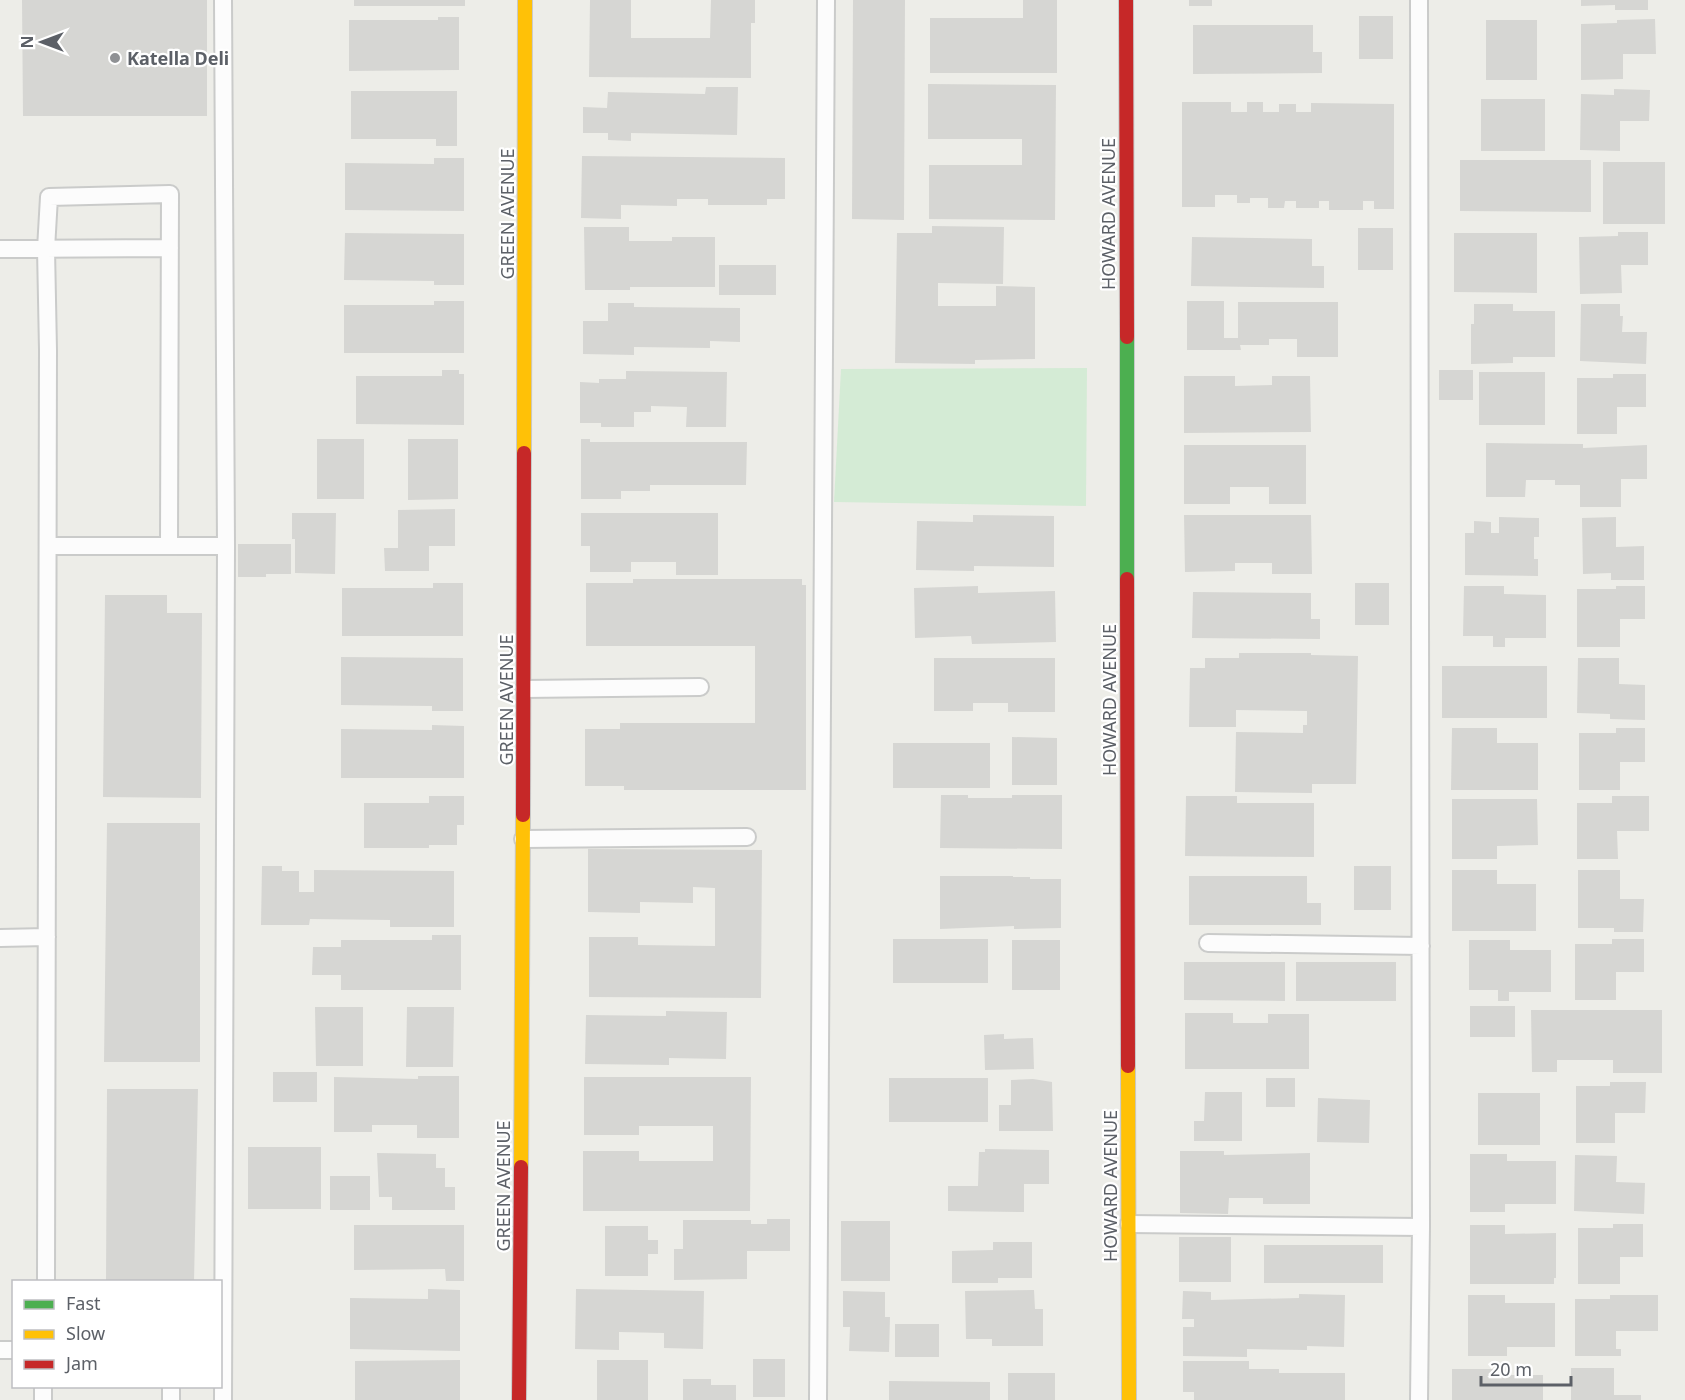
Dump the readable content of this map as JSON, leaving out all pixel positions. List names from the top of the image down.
{
  "streets": {
    "street": ["GREEN AVENUE", "HOWARD AVENUE"]
  },
  "places": ["Katella Deli"],
  "legend": ["Fast", "Slow", "Jam"],
  "scale_bar": "20 m",
  "north": "left"
}
